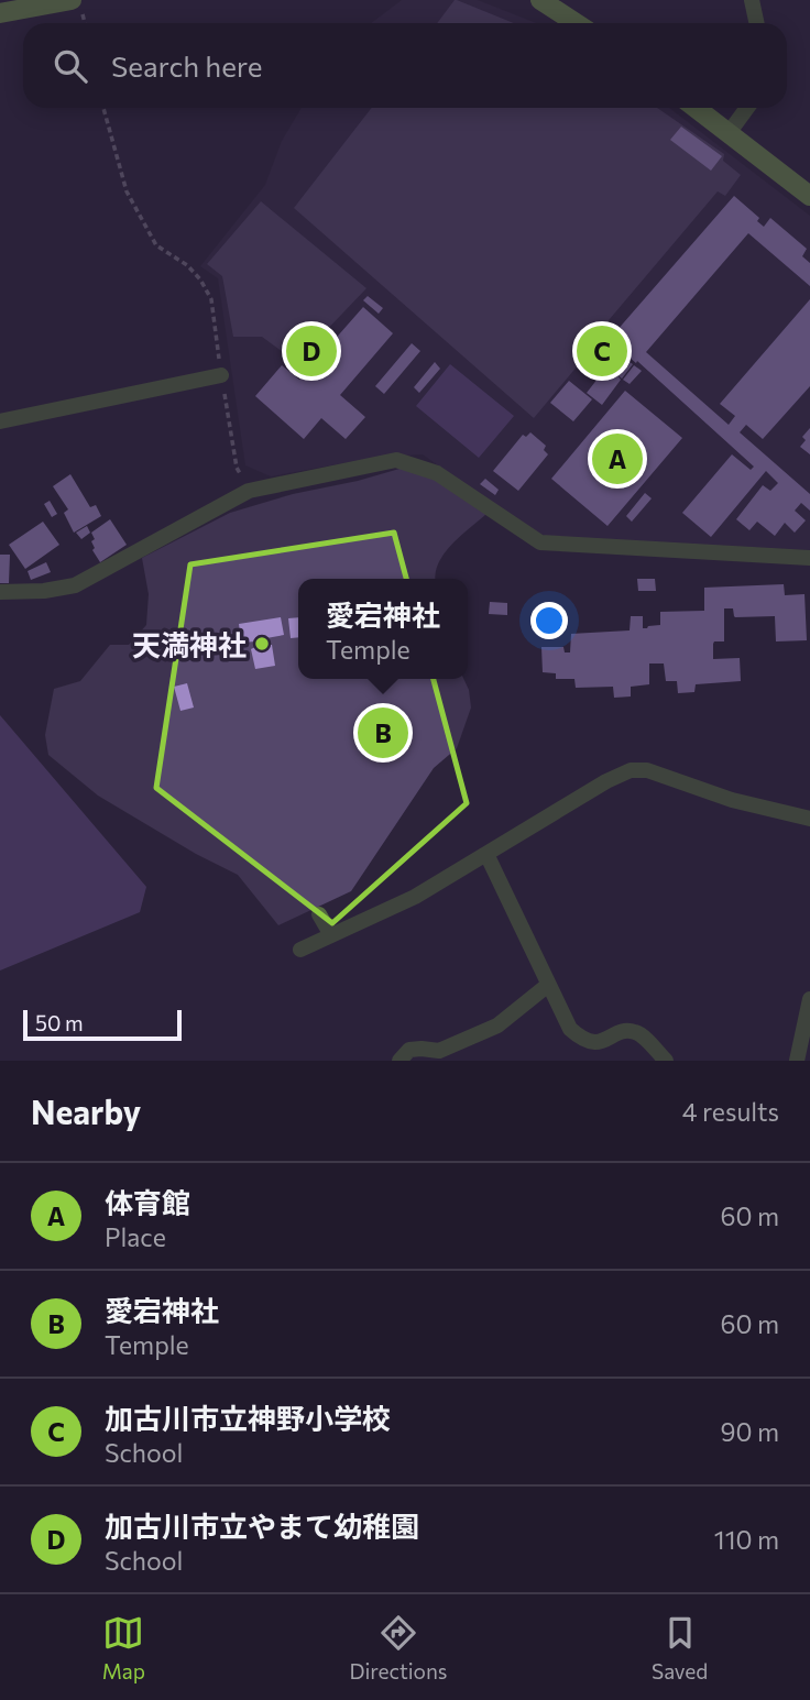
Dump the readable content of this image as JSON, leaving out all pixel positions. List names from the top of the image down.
{
  "places": ["天満神社"],
  "scale_bar": "50 m",
  "page": {
    "search": "Search here",
    "pins": [
      "C",
      "D",
      "A",
      "B"
    ],
    "popup": ["愛宕神社", "Temple"],
    "scale": "50 m",
    "heading": ["Nearby", "4 results"],
    "list": [
      {
        "mark": "A",
        "name": "体育館",
        "note": "Place",
        "value": "60 m"
      },
      {
        "mark": "B",
        "name": "愛宕神社",
        "note": "Temple",
        "value": "60 m"
      },
      {
        "mark": "C",
        "name": "加古川市立神野小学校",
        "note": "School",
        "value": "90 m"
      },
      {
        "mark": "D",
        "name": "加古川市立やまて幼稚園",
        "note": "School",
        "value": "110 m"
      }
    ],
    "nav": ["Map", "Directions", "Saved"]
  }
}
